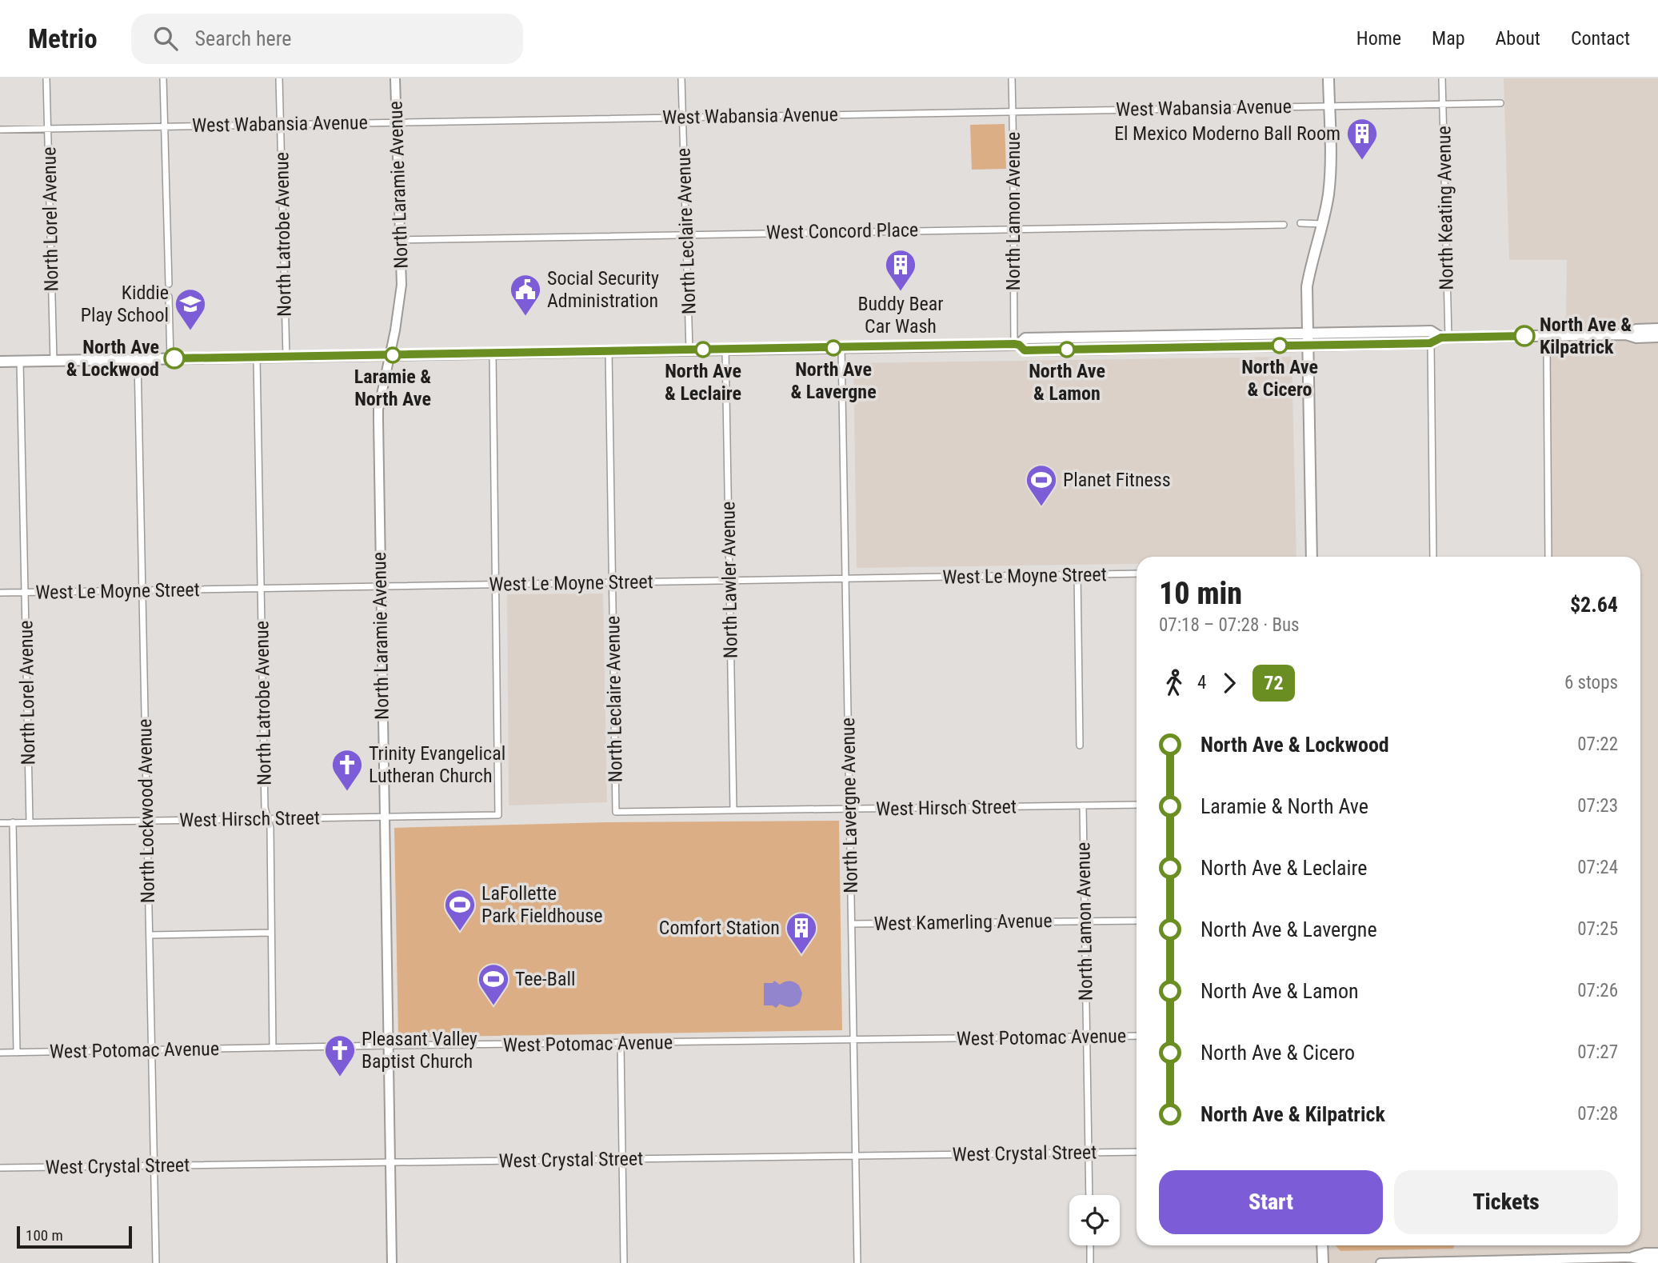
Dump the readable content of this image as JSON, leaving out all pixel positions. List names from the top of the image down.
{
  "streets": {
    "street": [
      "West Wabansia Avenue",
      "North Laramie Avenue",
      "North Keating Avenue",
      "North Lamon Avenue",
      "North Lorel Avenue",
      "North Leclaire Avenue",
      "West Concord Place",
      "North Latrobe Avenue",
      "West Le Moyne Street",
      "North Lawler Avenue",
      "North Lavergne Avenue",
      "West Hirsch Street",
      "North Lockwood Avenue",
      "West Kamerling Avenue",
      "West Potomac Avenue",
      "West Crystal Street"
    ]
  },
  "crossings": [
    ["West Wabansia Avenue", "North Laramie Avenue"],
    ["West Wabansia Avenue", "North Keating Avenue"],
    ["West Wabansia Avenue", "North Lamon Avenue"],
    ["West Wabansia Avenue", "North Lorel Avenue"],
    ["West Wabansia Avenue", "North Leclaire Avenue"],
    ["West Wabansia Avenue", "North Latrobe Avenue"],
    ["North Laramie Avenue", "West Concord Place"],
    ["North Laramie Avenue", "West Le Moyne Street"],
    ["North Laramie Avenue", "West Hirsch Street"],
    ["North Laramie Avenue", "West Potomac Avenue"],
    ["North Laramie Avenue", "West Crystal Street"],
    ["North Lamon Avenue", "West Concord Place"],
    ["North Lamon Avenue", "West Hirsch Street"],
    ["North Lamon Avenue", "West Kamerling Avenue"],
    ["North Lamon Avenue", "West Potomac Avenue"],
    ["North Lamon Avenue", "West Crystal Street"],
    ["North Lorel Avenue", "West Le Moyne Street"],
    ["North Lorel Avenue", "West Hirsch Street"],
    ["North Leclaire Avenue", "West Concord Place"],
    ["North Leclaire Avenue", "West Le Moyne Street"],
    ["North Leclaire Avenue", "West Hirsch Street"],
    ["North Latrobe Avenue", "West Le Moyne Street"],
    ["North Latrobe Avenue", "West Hirsch Street"],
    ["North Latrobe Avenue", "West Potomac Avenue"],
    ["West Le Moyne Street", "North Lawler Avenue"],
    ["West Le Moyne Street", "North Lavergne Avenue"],
    ["West Le Moyne Street", "West Hirsch Street"],
    ["West Le Moyne Street", "North Lockwood Avenue"],
    ["North Lawler Avenue", "West Hirsch Street"],
    ["North Lavergne Avenue", "West Hirsch Street"],
    ["North Lavergne Avenue", "West Kamerling Avenue"],
    ["North Lavergne Avenue", "West Potomac Avenue"],
    ["North Lavergne Avenue", "West Crystal Street"],
    ["West Hirsch Street", "North Lockwood Avenue"],
    ["North Lockwood Avenue", "West Potomac Avenue"],
    ["North Lockwood Avenue", "West Crystal Street"]
  ],
  "places": {
    "building": ["El Mexico Moderno Ball Room", "Buddy Bear Car Wash", "Comfort Station"],
    "public building": ["Social Security Administration"],
    "school or university": ["Kiddie Play School"],
    "other": [
      "North Ave & Kilpatrick",
      "North Ave & Cicero",
      "North Ave & Lavergne",
      "North Ave & Leclaire",
      "North Ave & Lamon",
      "Laramie & North Ave",
      "North Ave & Lockwood"
    ],
    "sports": ["Planet Fitness", "LaFollette Park Fieldhouse", "Tee-Ball"],
    "church": ["Trinity Evangelical Lutheran Church", "Pleasant Valley Baptist Church"]
  },
  "lines": ["bus line 72"],
  "scale_bar": "100 m",
  "page": {
    "header": "Metrio",
    "search": "Search here",
    "nav": [
      "Home",
      "Map",
      "About",
      "Contact"
    ],
    "heading": ["10 min", "07:18 – 07:28 · Bus", "$2.64"],
    "legs": ["4", "72", "6 stops"],
    "list": [
      {
        "name": "North Ave & Lockwood",
        "value": "07:22"
      },
      {
        "name": "Laramie & North Ave",
        "value": "07:23"
      },
      {
        "name": "North Ave & Leclaire",
        "value": "07:24"
      },
      {
        "name": "North Ave & Lavergne",
        "value": "07:25"
      },
      {
        "name": "North Ave & Lamon",
        "value": "07:26"
      },
      {
        "name": "North Ave & Cicero",
        "value": "07:27"
      },
      {
        "name": "North Ave & Kilpatrick",
        "value": "07:28"
      }
    ],
    "buttons": ["Start", "Tickets"],
    "scale": "100 m"
  }
}
